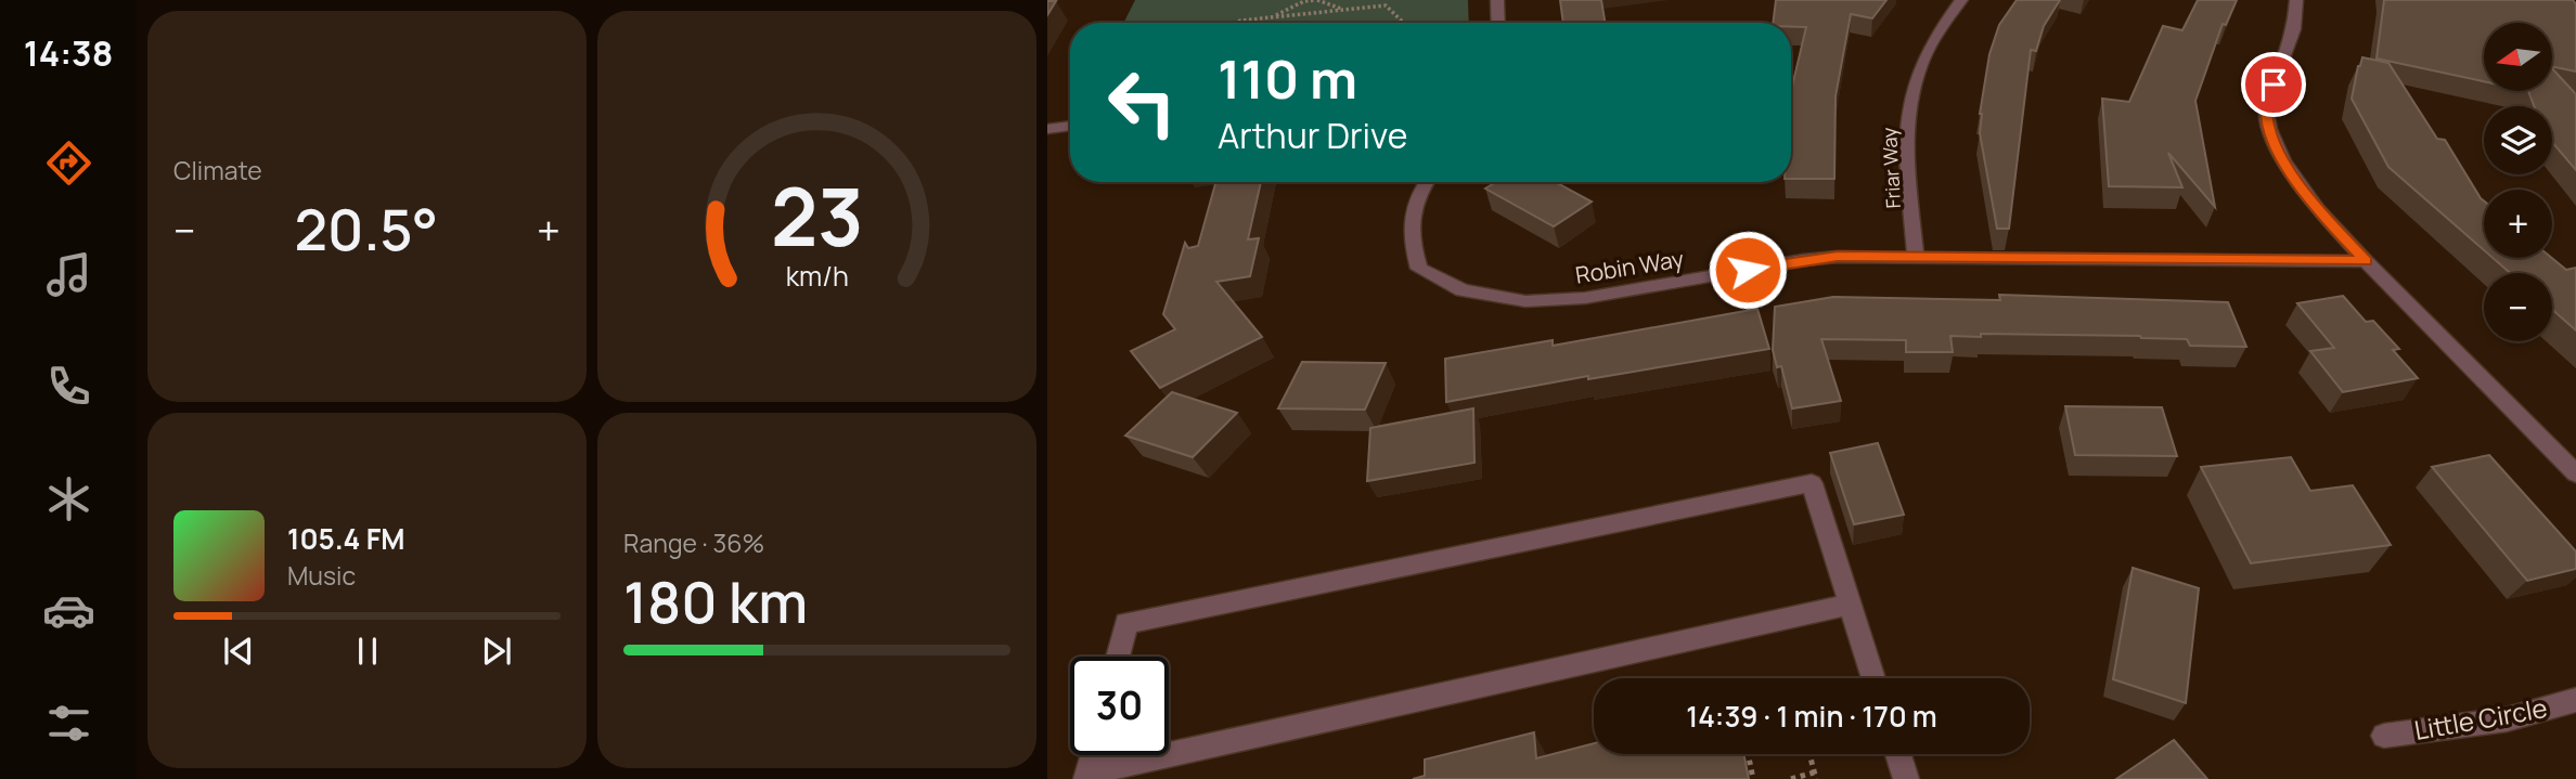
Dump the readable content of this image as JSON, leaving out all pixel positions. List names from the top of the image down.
{
  "streets": {
    "street": ["Friar Way", "Robin Way", "Little Circle"]
  },
  "crossings": [
    ["Friar Way", "Robin Way"]
  ],
  "north": "left",
  "page": {
    "tabs": "14:38",
    "tile": [
      "Climate",
      ["Range · 36%", "180 km"]
    ],
    "map_buttons": ["+", "−"],
    "turn": ["110 m", "Arthur Drive"],
    "heat": ["−", "20.5°", "+"],
    "song": ["105.4 FM", "Music"],
    "limit": "30",
    "trip": "14:39 · 1 min · 170 m",
    "gauge": ["23", "km/h"]
  }
}
